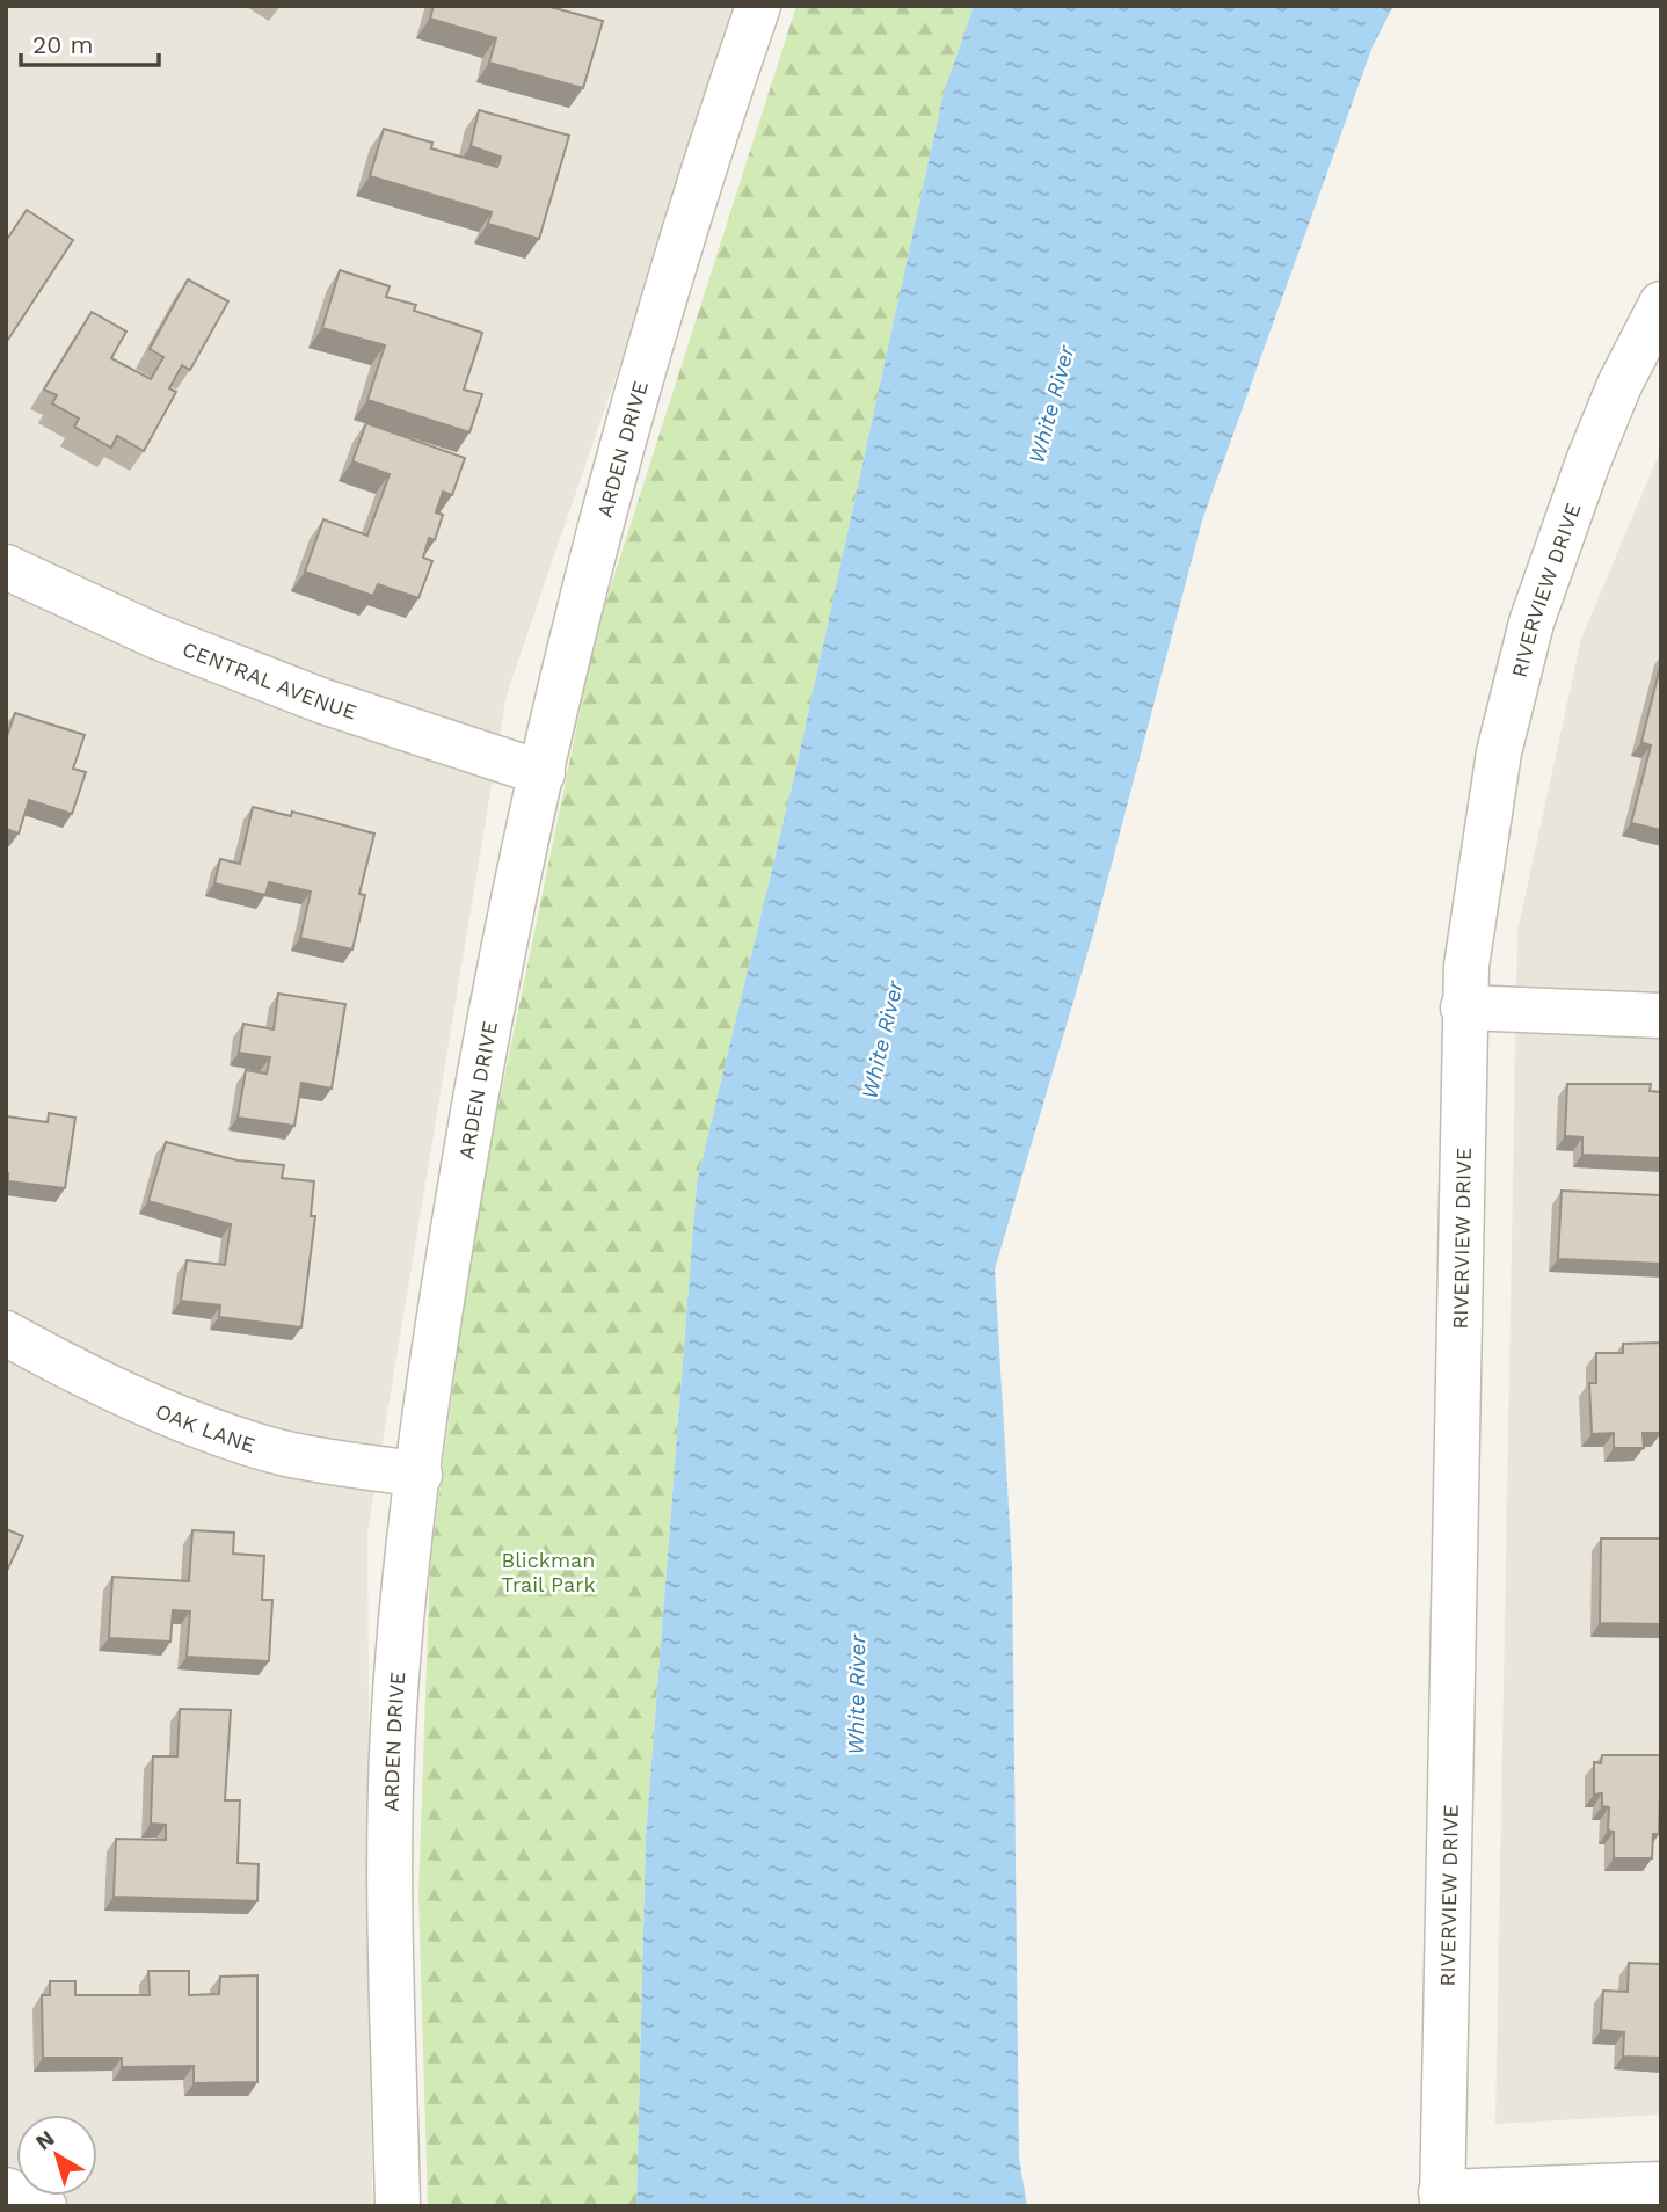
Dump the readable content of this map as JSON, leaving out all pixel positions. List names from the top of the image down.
{
  "streets": {
    "street": [
      "ARDEN DRIVE",
      "RIVERVIEW DRIVE",
      "CENTRAL AVENUE",
      "OAK LANE"
    ]
  },
  "crossings": [
    ["ARDEN DRIVE", "CENTRAL AVENUE"],
    ["ARDEN DRIVE", "OAK LANE"]
  ],
  "water": ["White River"],
  "parks": ["Blickman Trail Park"],
  "scale_bar": "20 m",
  "north": "top left"
}
